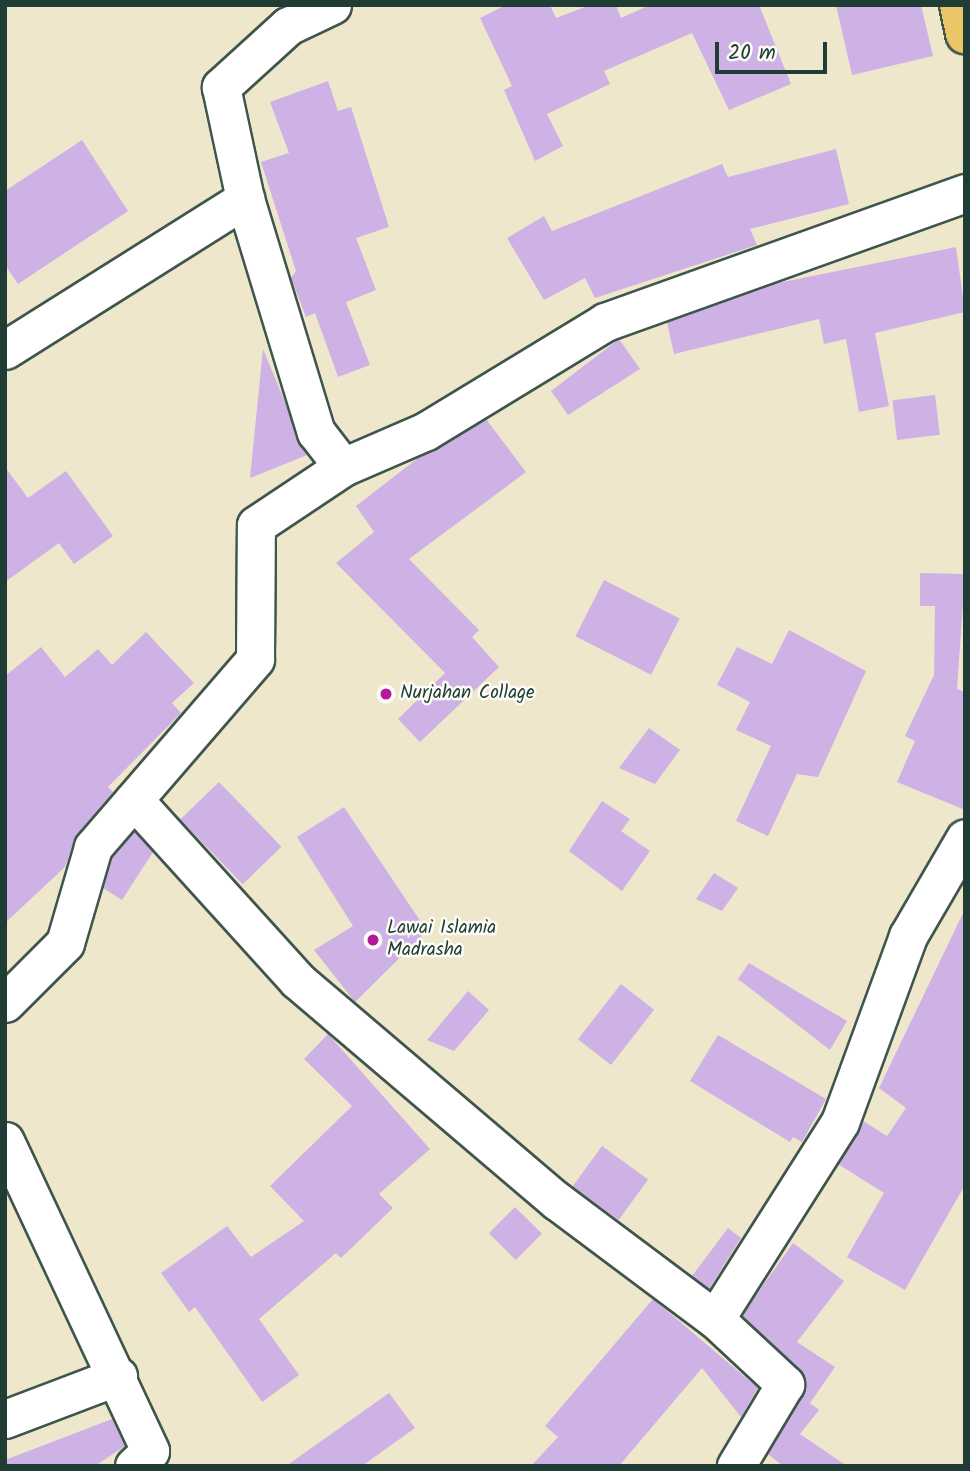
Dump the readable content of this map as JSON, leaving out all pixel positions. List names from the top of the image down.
{
  "places": ["Nurjahan Collage", "Lawai Islamia Madrasha"],
  "scale_bar": "20 m"
}
